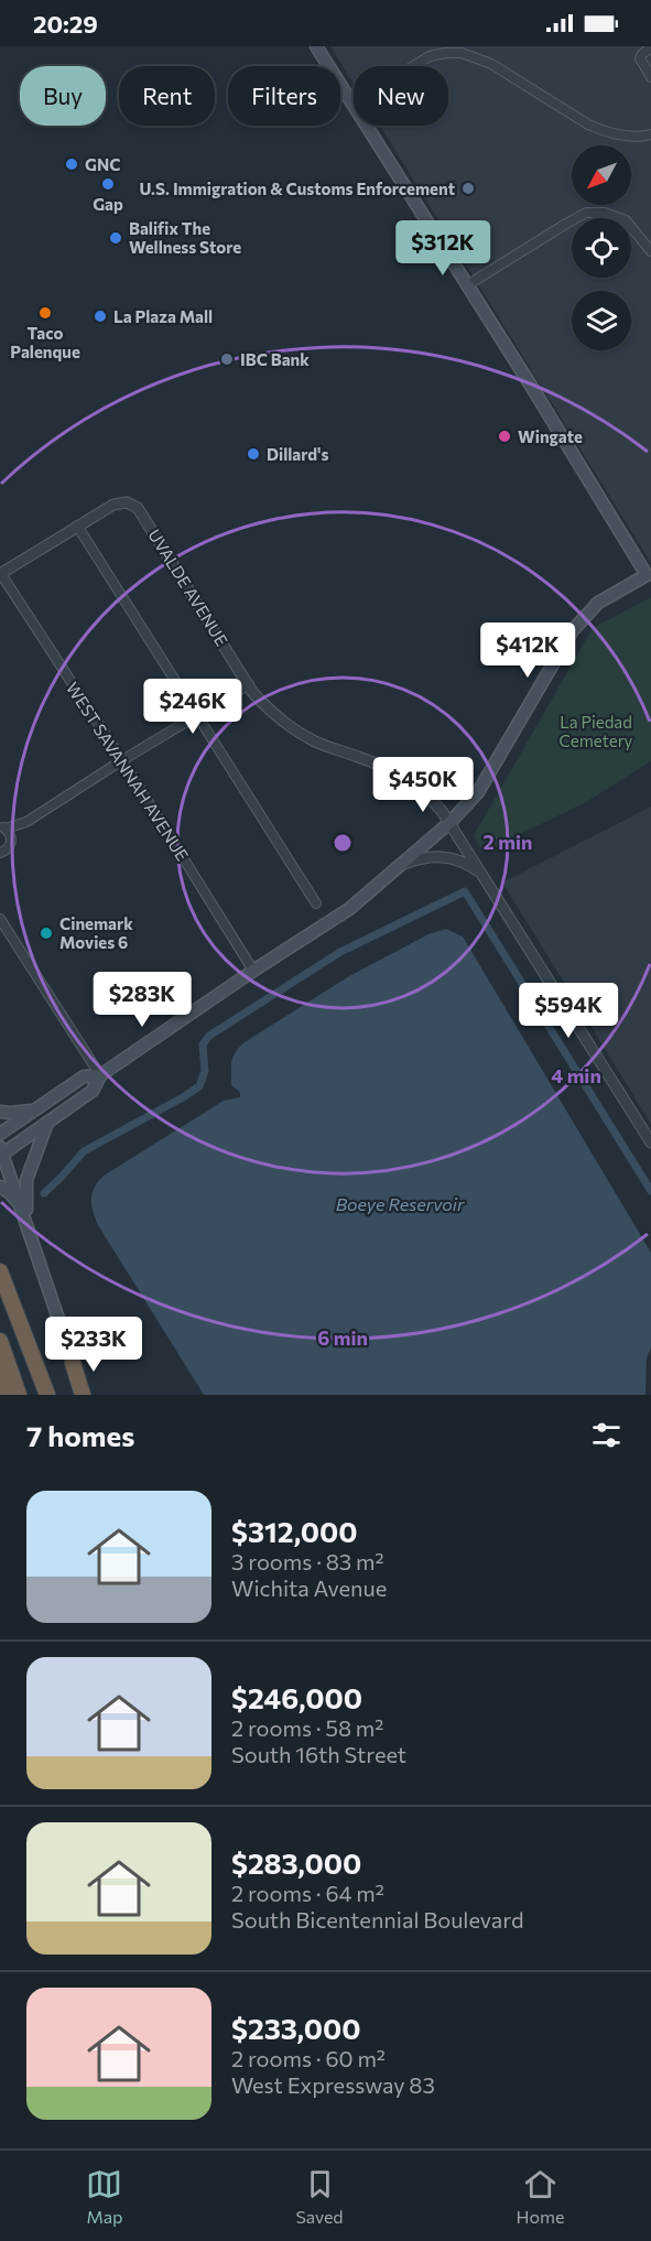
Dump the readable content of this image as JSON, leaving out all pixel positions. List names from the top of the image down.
{
  "streets": {
    "street": ["UVALDE AVENUE", "WEST SAVANNAH AVENUE"]
  },
  "water": ["Boeye Reservoir"],
  "parks": ["La Piedad Cemetery"],
  "places": [
    "GNC",
    "Gap",
    "U.S. Immigration & Customs Enforcement",
    "Balifix The Wellness Store",
    "Taco Palenque",
    "La Plaza Mall",
    "IBC Bank",
    "Wingate",
    "Dillard's",
    "Cinemark Movies 6"
  ],
  "north": "bottom left",
  "page": {
    "status": "20:29",
    "chip": [
      "Buy",
      "Rent",
      "Filters",
      "New"
    ],
    "price": [
      "$312K",
      "$412K",
      "$246K",
      "$450K",
      "$283K",
      "$594K",
      "$233K"
    ],
    "heading": "7 homes",
    "list": [
      {
        "name": "$312,000",
        "note": "3 rooms · 83 m² · Wichita Avenue"
      },
      {
        "name": "$246,000",
        "note": "2 rooms · 58 m² · South 16th Street"
      },
      {
        "name": "$283,000",
        "note": "2 rooms · 64 m² · South Bicentennial Boulevard"
      },
      {
        "name": "$233,000",
        "note": "2 rooms · 60 m² · West Expressway 83"
      }
    ],
    "tabs": ["Map", "Saved", "Home"]
  },
  "rings": ["2 min", "4 min", "6 min"]
}
